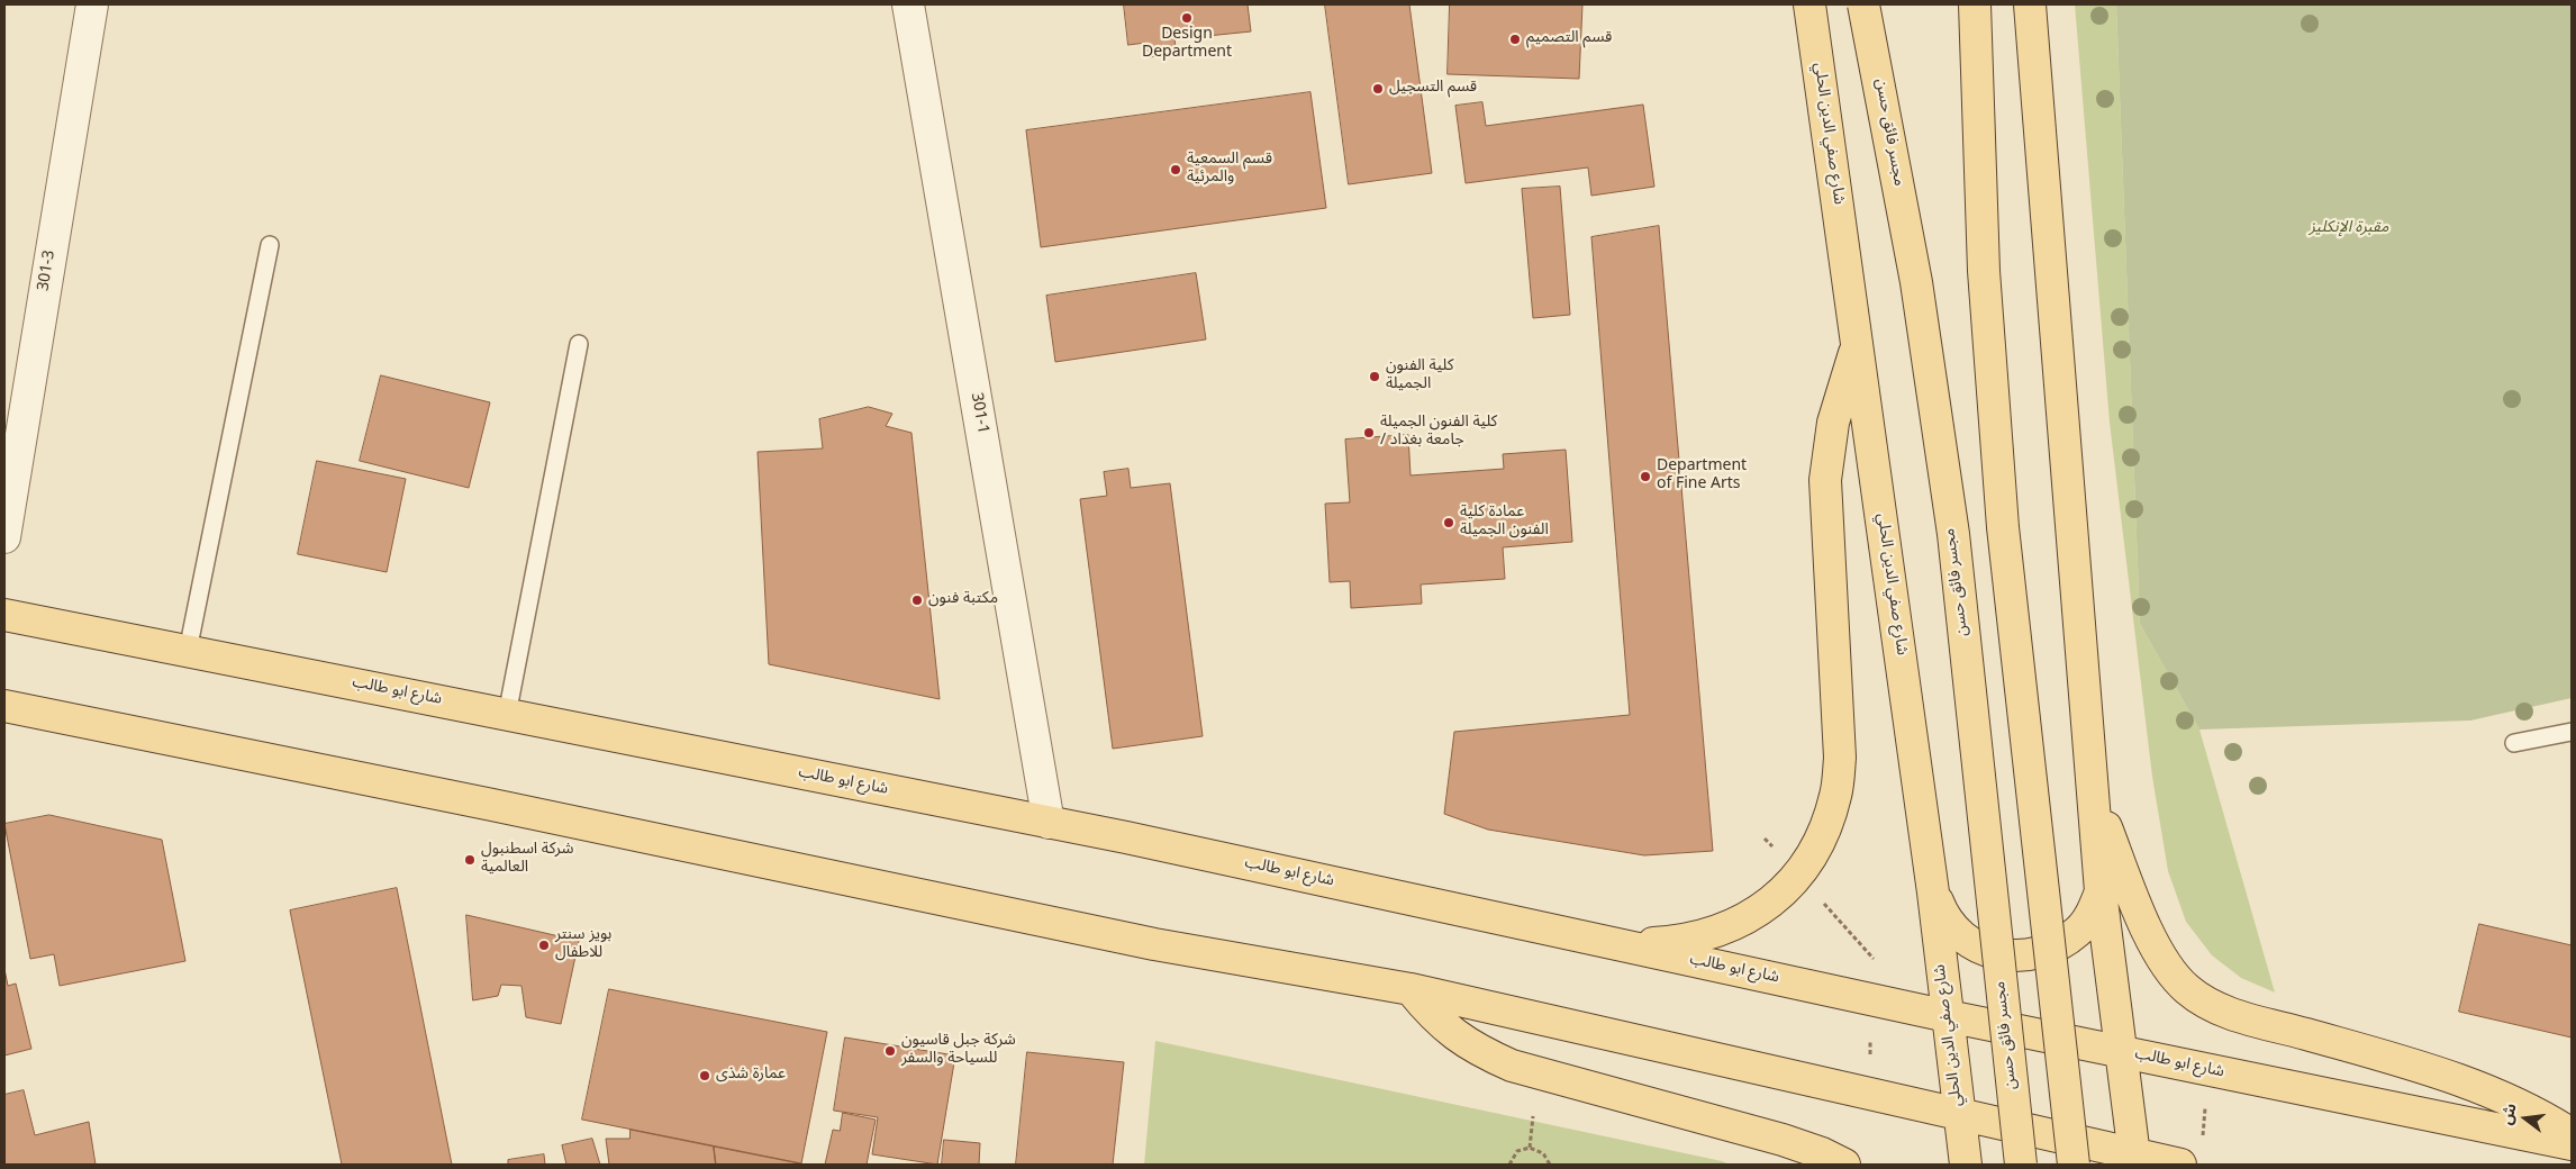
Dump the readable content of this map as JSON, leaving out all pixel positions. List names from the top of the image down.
{
  "streets": {
    "main road": ["مجسر فائق حسن", "شارع صفي الدين الحلي", "شارع ابو طالب"],
    "street": ["301-3", "301-1"]
  },
  "crossings": [
    ["شارع صفي الدين الحلي", "شارع ابو طالب"],
    ["301-1", "شارع ابو طالب"]
  ],
  "parks": ["مقبرة الإنكليز"],
  "places": [
    "Design Department",
    "قسم التصميم",
    "قسم التسجيل",
    "قسم السمعية والمرئية",
    "كلية الفنون الجميلة",
    "كلية الفنون الجميلة / جامعة بغداد",
    "Department of Fine Arts",
    "عمادة كلية الفنون الجميلة",
    "مكتبة فنون",
    "شركة اسطنبول العالمية",
    "بويز سنتر للاطفال",
    "شركة جبل قاسيون للسياحة والسفر",
    "عمارة شذى"
  ],
  "north": "left"
}
